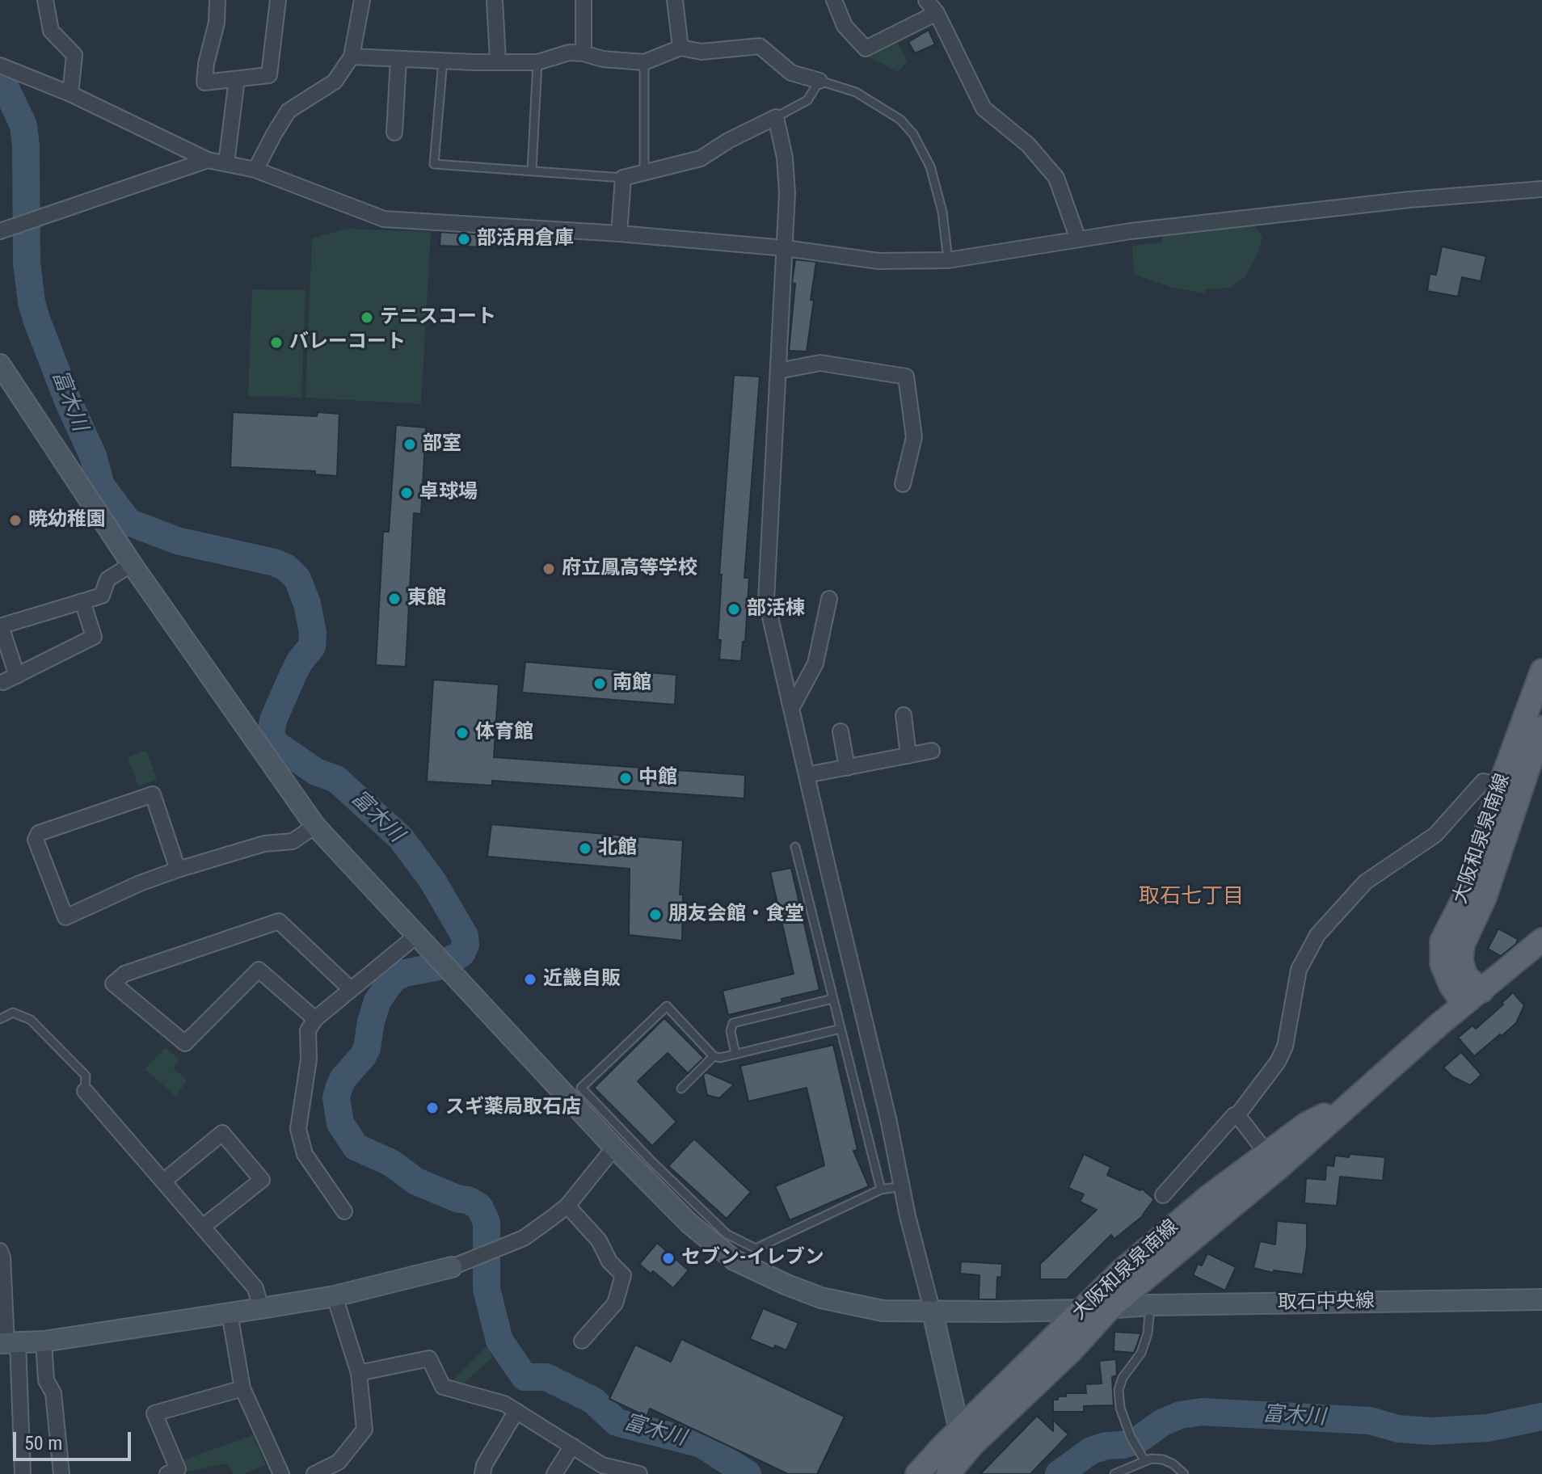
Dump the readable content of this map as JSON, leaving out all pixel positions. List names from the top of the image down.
{
  "streets": {
    "main road": ["大阪和泉泉南線"],
    "street": ["取石中央線"]
  },
  "crossings": [
    ["大阪和泉泉南線", "取石中央線"]
  ],
  "districts": ["取石七丁目"],
  "water": ["富木川"],
  "places": [
    "部活用倉庫",
    "テニスコート",
    "バレーコート",
    "部室",
    "卓球場",
    "暁幼稚園",
    "府立鳳高等学校",
    "東館",
    "部活棟",
    "南館",
    "体育館",
    "中館",
    "北館",
    "朋友会館・食堂",
    "近畿自販",
    "スギ薬局取石店",
    "セブン-イレブン"
  ],
  "scale_bar": "50 m"
}
